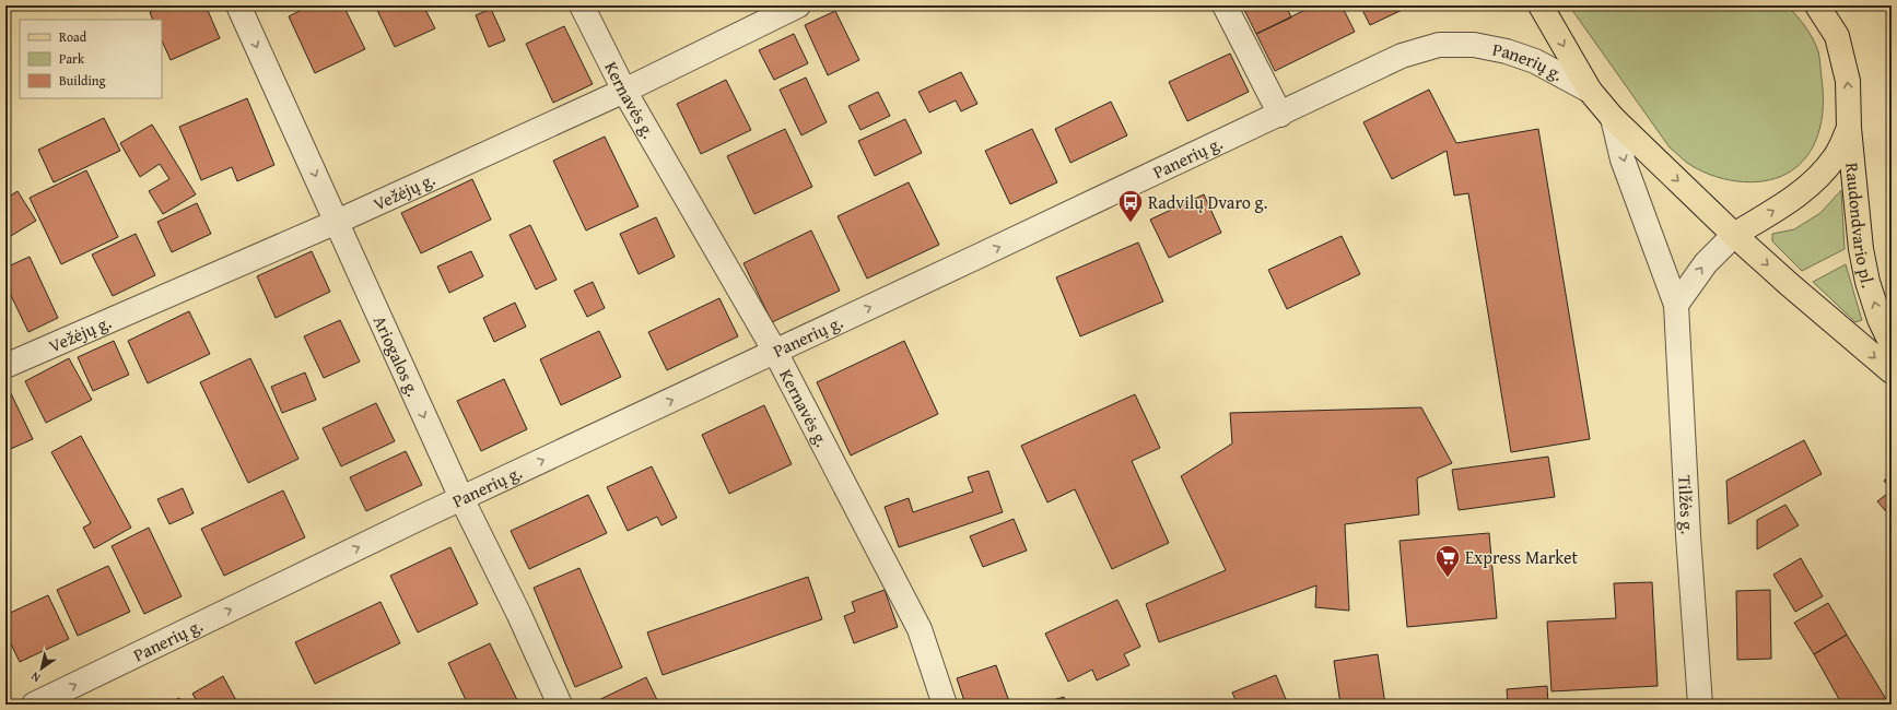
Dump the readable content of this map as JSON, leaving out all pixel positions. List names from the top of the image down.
{
  "streets": {
    "main road": ["Raudondvario pl."],
    "street": [
      "Panerių g.",
      "Kernavės g.",
      "Vežėjų g.",
      "Ariogalos g.",
      "Tilžės g."
    ]
  },
  "crossings": [
    ["Panerių g.", "Kernavės g."],
    ["Panerių g.", "Ariogalos g."],
    ["Kernavės g.", "Vežėjų g."],
    ["Vežėjų g.", "Ariogalos g."]
  ],
  "one_way": ["Panerių g.", "Raudondvario pl.", "Ariogalos g."],
  "places": {
    "bus stop": ["Radvilų Dvaro g."],
    "supermarket": ["Express Market"]
  },
  "legend": ["Road", "Park", "Building"],
  "north": "bottom left"
}
